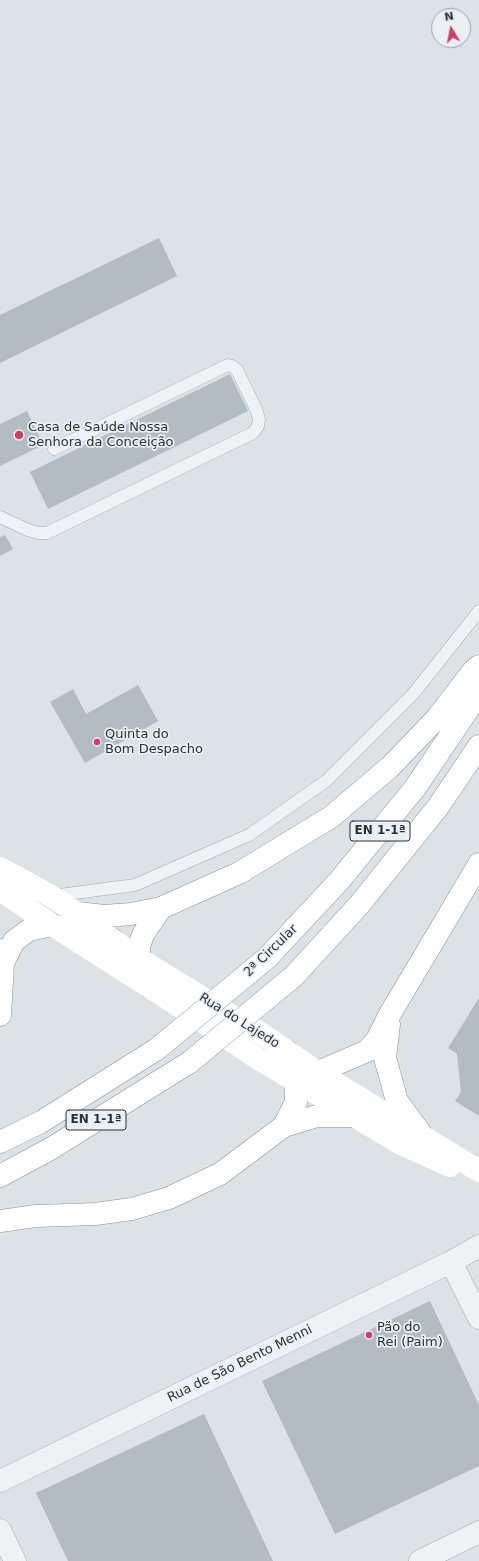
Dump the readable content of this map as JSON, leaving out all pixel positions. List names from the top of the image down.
{
  "streets": {
    "main road": ["EN 1-1ª", "2ª Circular", "Rua do Lajedo"],
    "street": ["Rua de São Bento Menni"]
  },
  "places": ["Casa de Saúde Nossa Senhora da Conceição", "Quinta do Bom Despacho", "Pão do Rei (Paim)"],
  "north": "top"
}
